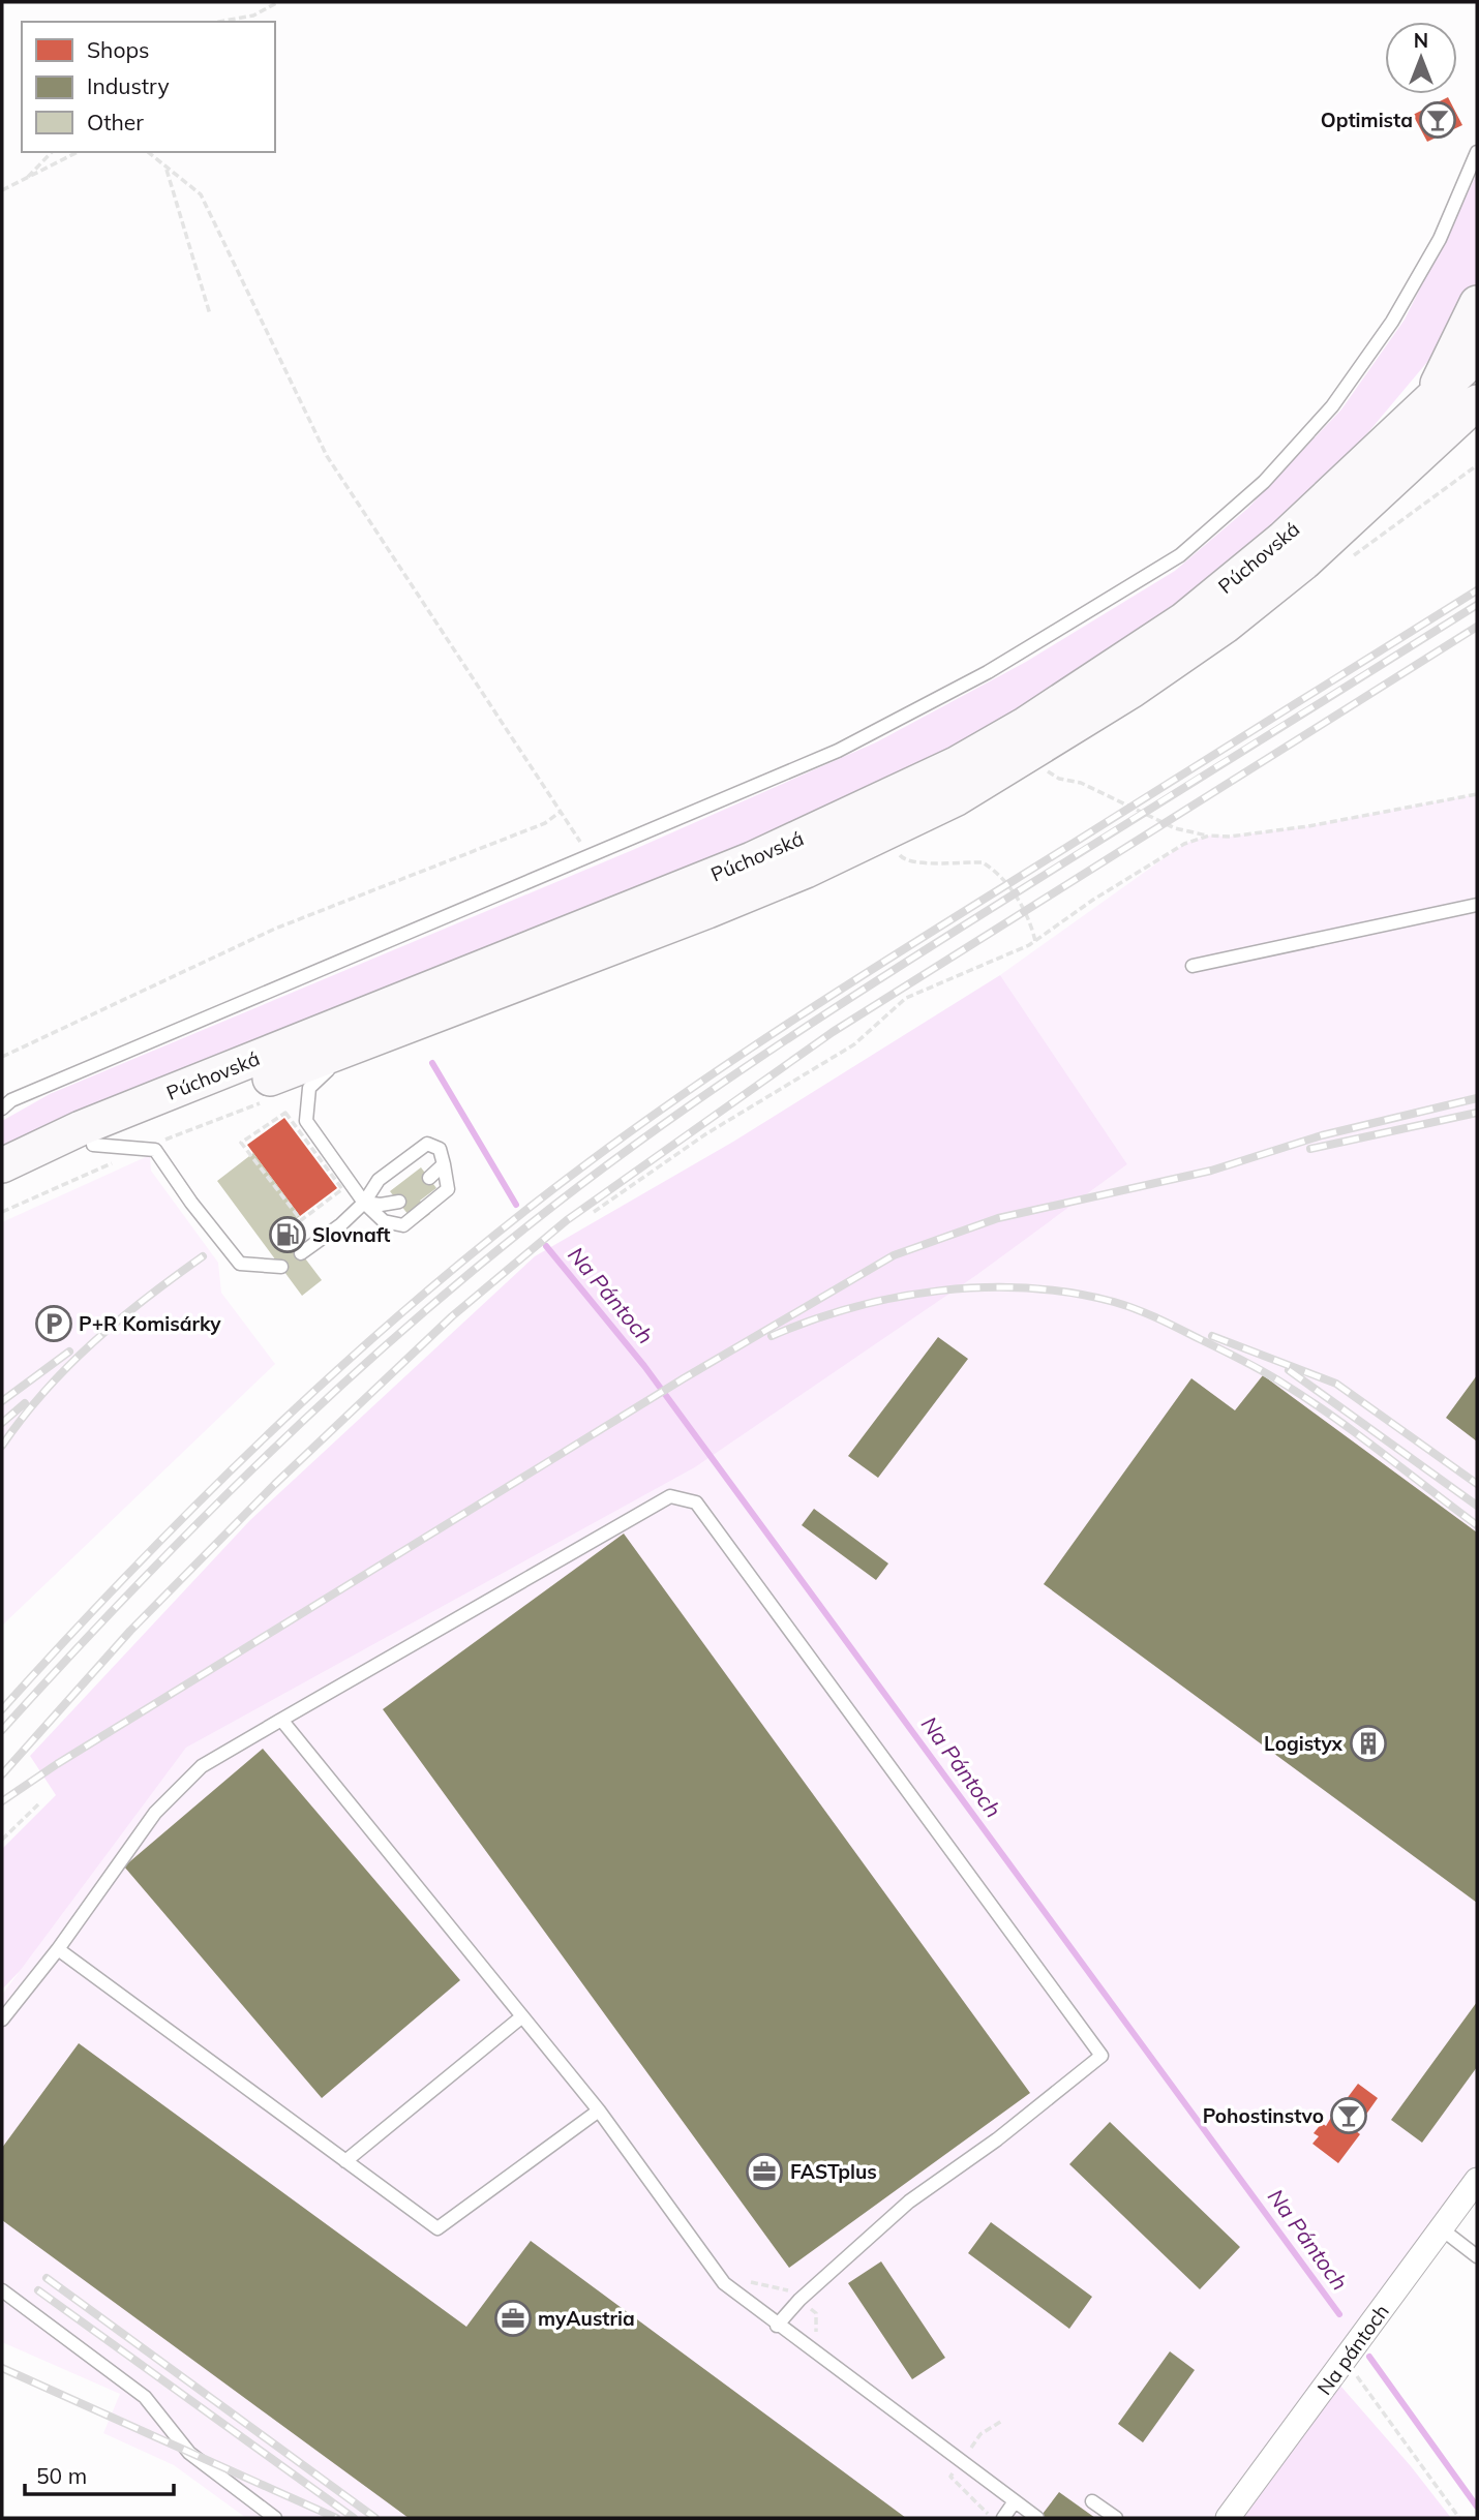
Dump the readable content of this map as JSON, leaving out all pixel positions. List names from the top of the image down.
{
  "streets": {
    "main road": ["Púchovská"],
    "street": ["Na pántoch"]
  },
  "water": ["Na Pántoch"],
  "places": {
    "bar": ["Optimista", "Pohostinstvo"],
    "fuel station": ["Slovnaft"],
    "parking": ["P+R Komisárky"],
    "building": ["Logistyx"],
    "office": ["FASTplus", "myAustria"]
  },
  "legend": ["Shops", "Industry", "Other"],
  "scale_bar": "50 m",
  "north": "top"
}
